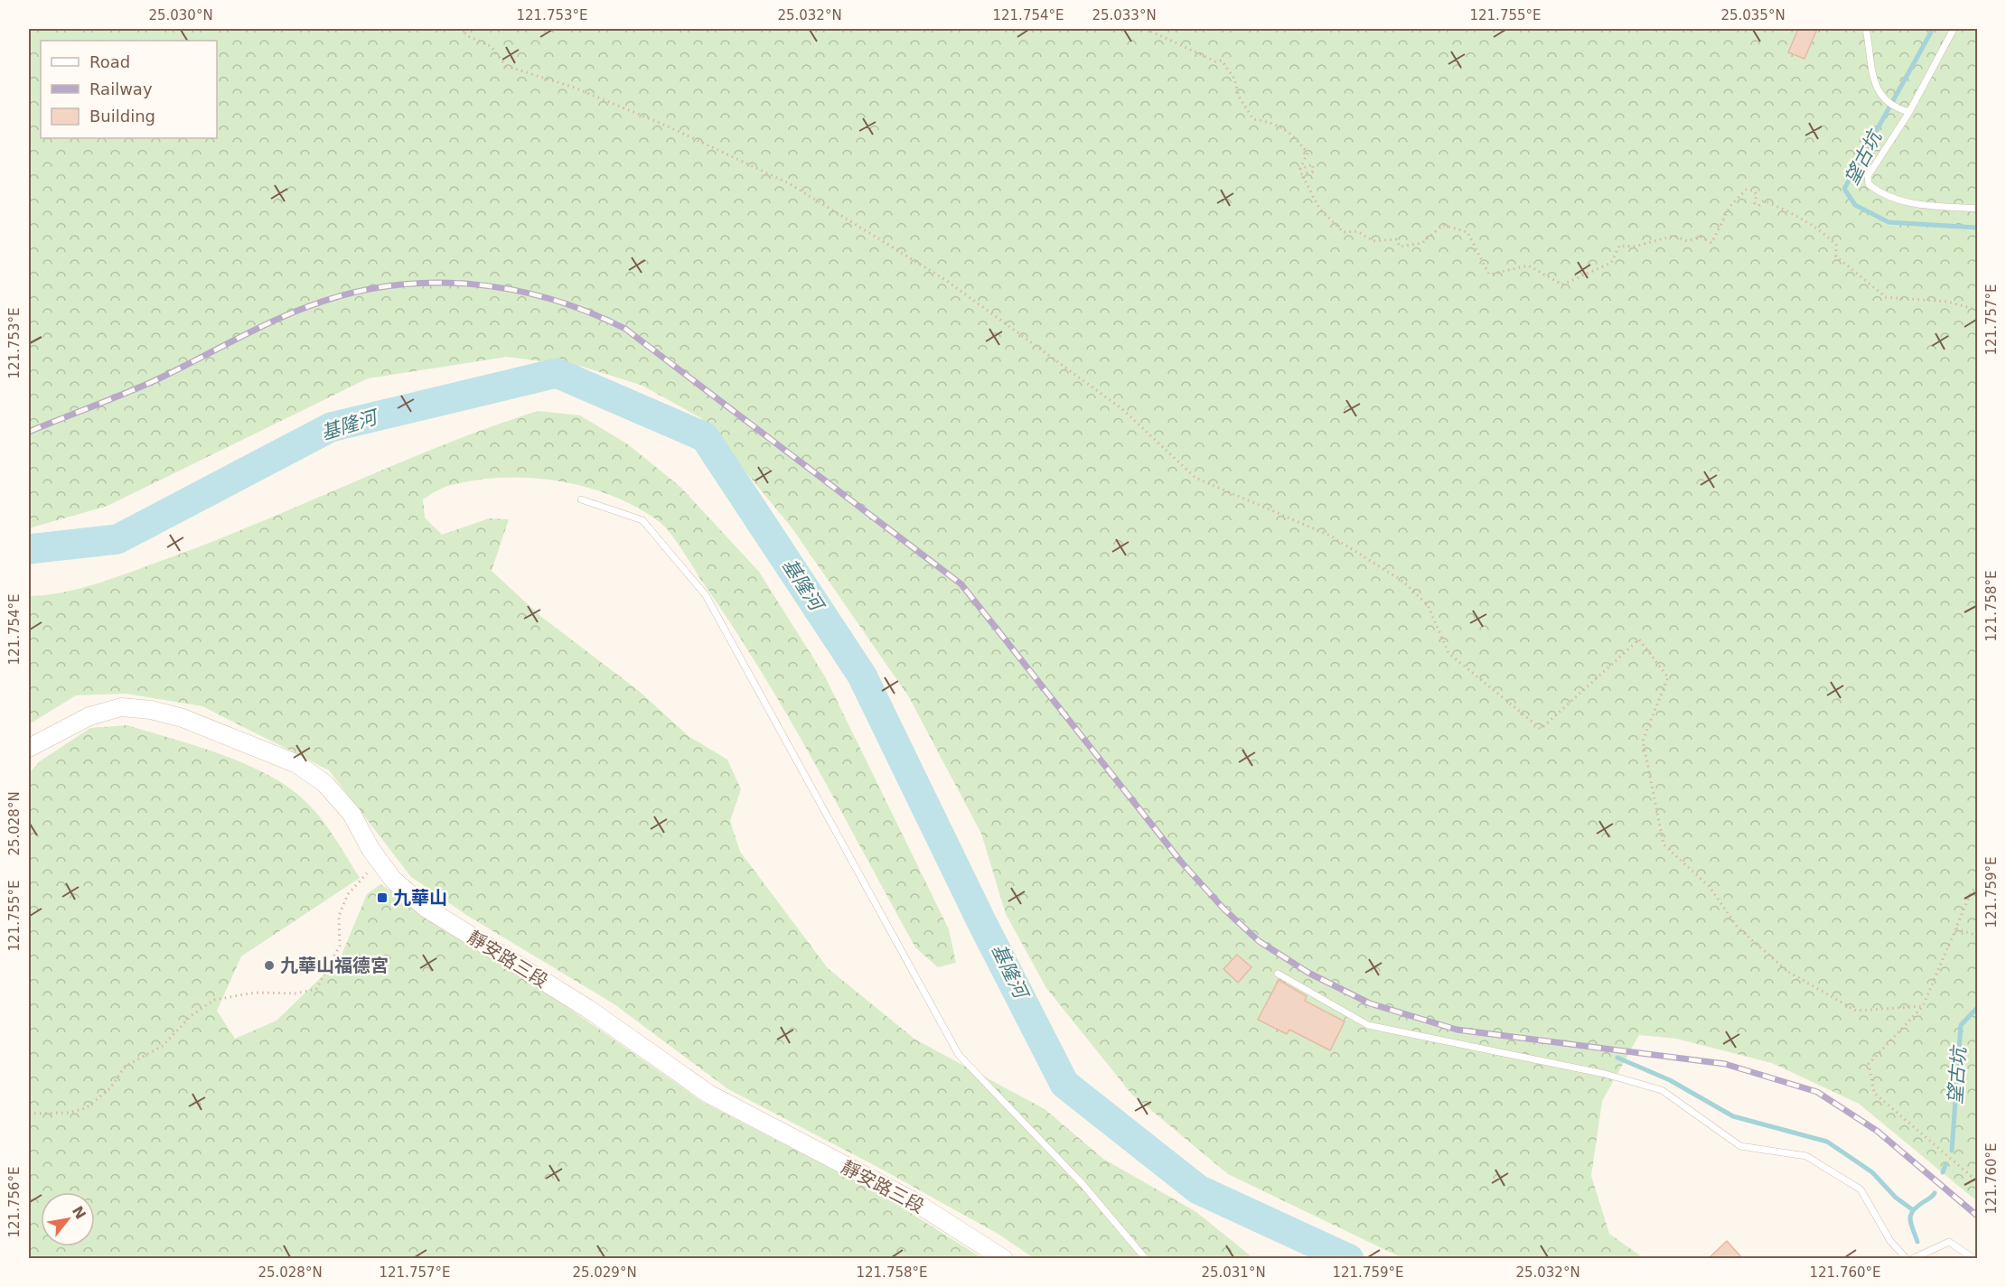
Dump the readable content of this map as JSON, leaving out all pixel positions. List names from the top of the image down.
{
  "streets": {
    "main road": ["靜安路三段"]
  },
  "water": ["望古坑", "基隆河"],
  "places": {
    "transit": ["九華山"],
    "other": ["九華山福德宮"]
  },
  "legend": ["Road", "Railway", "Building"],
  "north": "top right",
  "coordinates": [
    "25.030°N",
    "121.753°E",
    "25.032°N",
    "121.754°E",
    "25.033°N",
    "121.755°E",
    "25.035°N",
    "121.757°E",
    "121.758°E",
    "25.028°N",
    "121.759°E",
    "121.760°E",
    "121.756°E",
    "25.029°N",
    "25.031°N"
  ]
}
